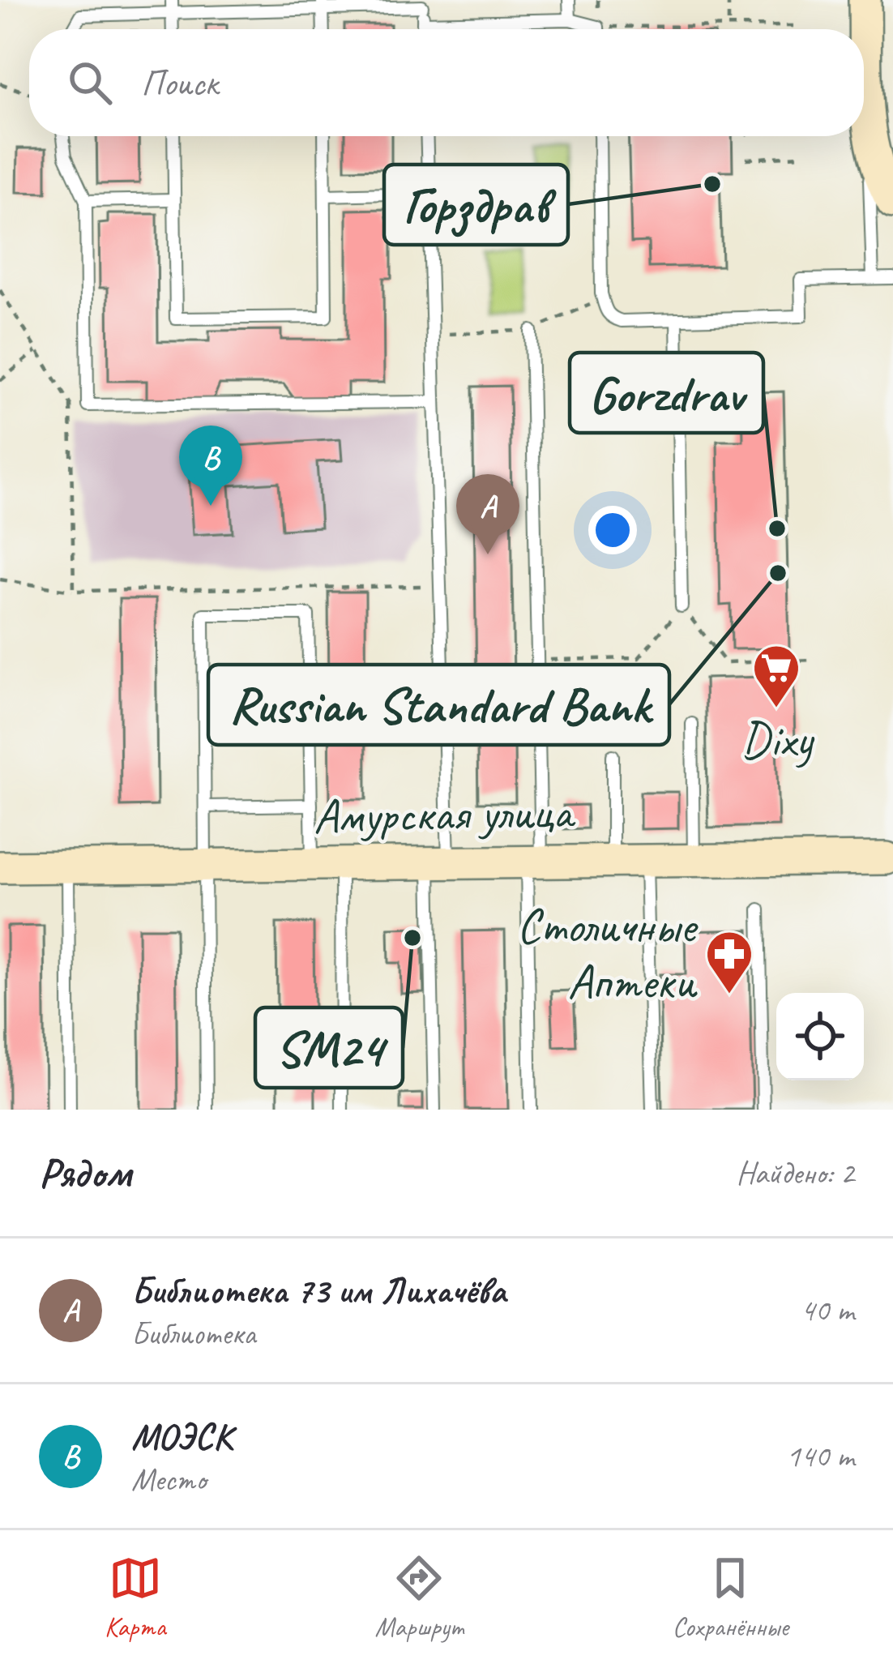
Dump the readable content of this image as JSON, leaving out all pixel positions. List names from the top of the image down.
{
  "streets": {
    "street": ["Амурская улица"]
  },
  "places": {
    "other": [
      "Горздрав",
      "Gorzdrav",
      "Russian Standard Bank",
      "SM24"
    ],
    "supermarket": ["Dixy"],
    "pharmacy": ["Столичные Аптеки"]
  },
  "page": {
    "search": "Поиск",
    "pins": ["B", "A"],
    "heading": ["Рядом", "Найдено: 2"],
    "list": [
      {
        "mark": "A",
        "name": "Библиотека 73 им Лихачёва",
        "note": "Библиотека",
        "value": "40 m"
      },
      {
        "mark": "B",
        "name": "МОЭСК",
        "note": "Место",
        "value": "140 m"
      }
    ],
    "nav": ["Карта", "Маршрут", "Сохранённые"]
  }
}
